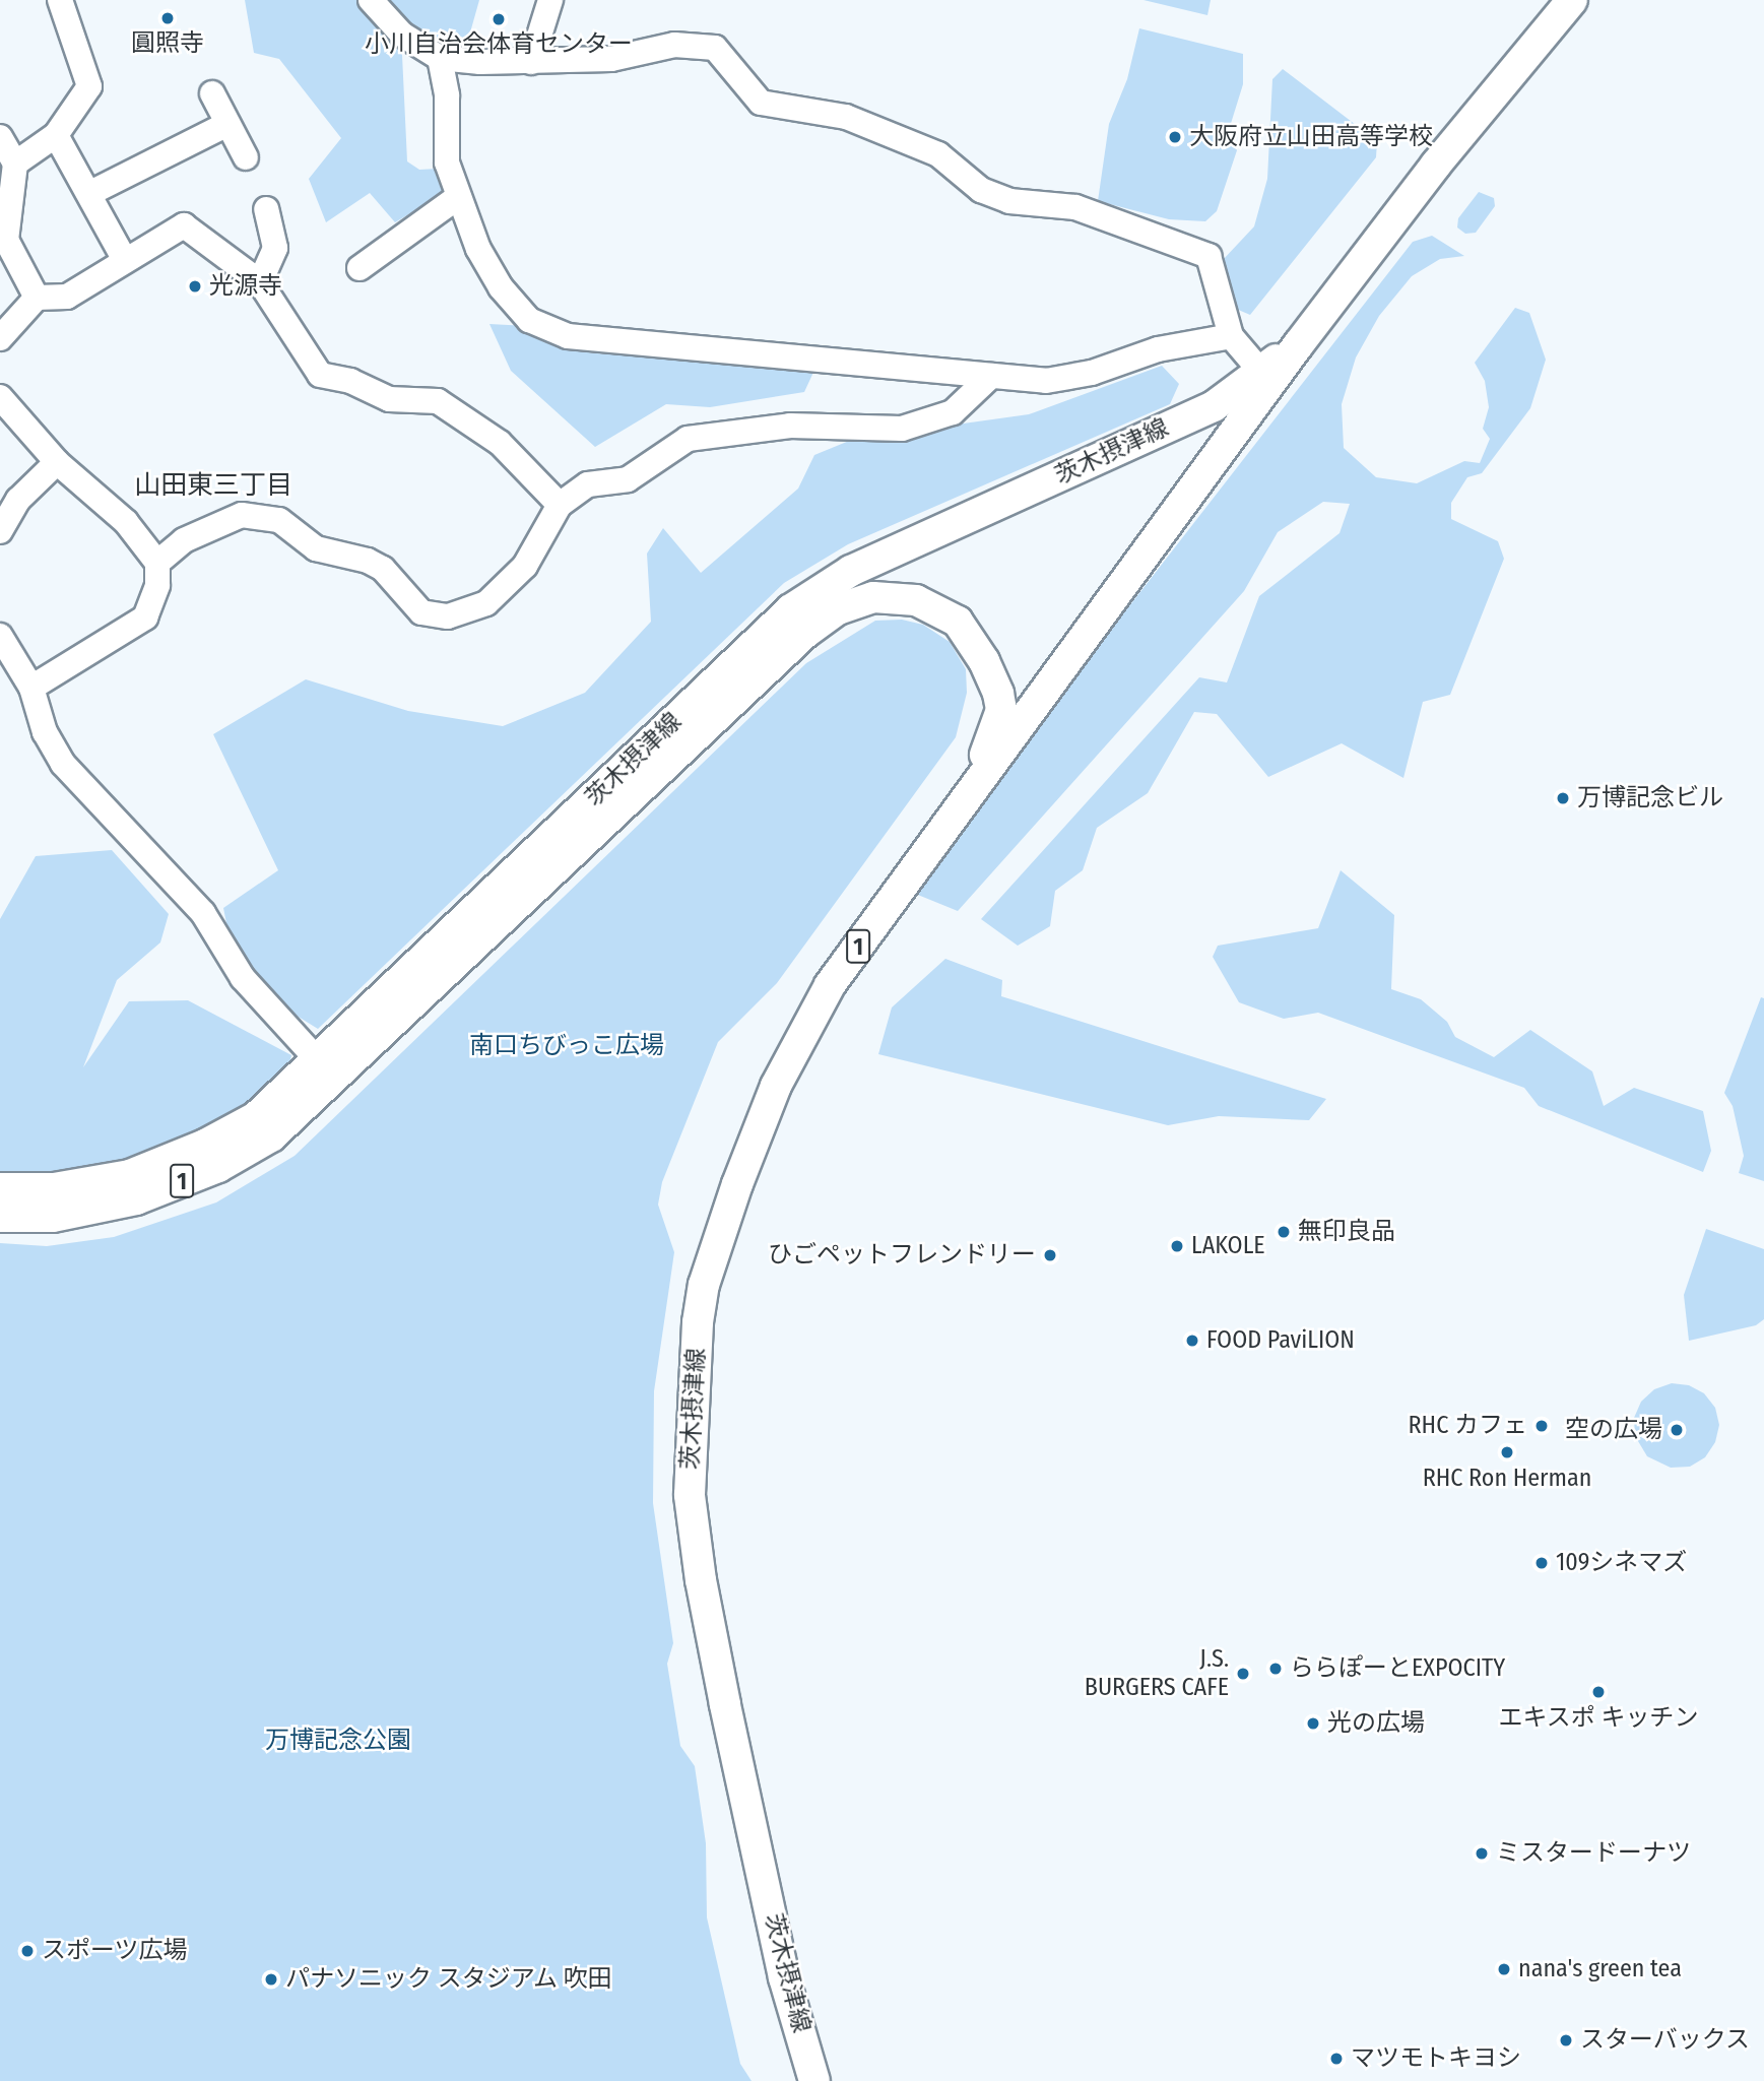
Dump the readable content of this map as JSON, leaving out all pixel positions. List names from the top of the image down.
{
  "streets": {
    "main road": ["茨木摂津線", "1"]
  },
  "districts": ["山田東三丁目"],
  "parks": ["南口ちびっこ広場", "万博記念公園"],
  "places": [
    "圓照寺",
    "小川自治会体育センター",
    "大阪府立山田高等学校",
    "光源寺",
    "万博記念ビル",
    "無印良品",
    "LAKOLE",
    "ひごペットフレンドリー",
    "FOOD PaviLION",
    "RHC カフェ",
    "空の広場",
    "RHC Ron Herman",
    "109シネマズ",
    "ららぽーとEXPOCITY",
    "J.S. BURGERS CAFE",
    "エキスポ キッチン",
    "光の広場",
    "ミスタードーナツ",
    "スポーツ広場",
    "nana's green tea",
    "パナソニック スタジアム 吹田",
    "スターバックス",
    "マツモトキヨシ"
  ]
}
